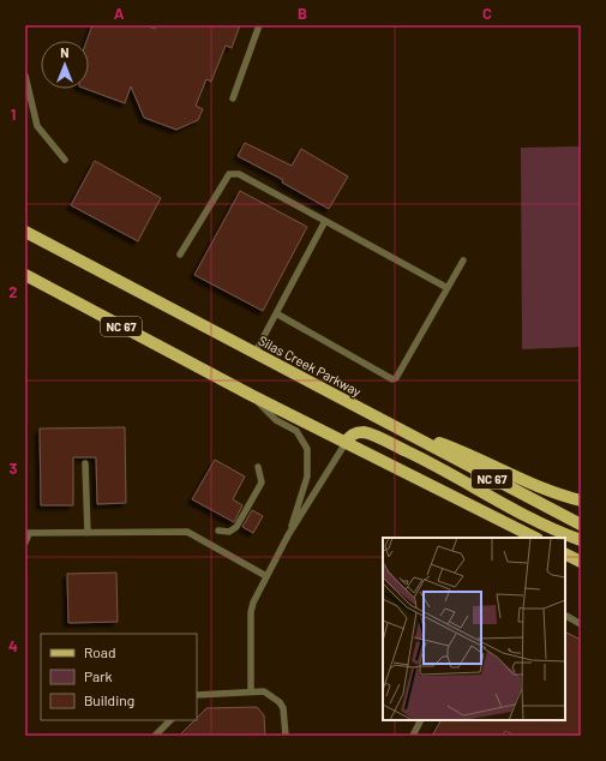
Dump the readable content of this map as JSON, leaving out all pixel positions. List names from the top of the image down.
{
  "streets": {
    "main road": ["NC 67", "Silas Creek Parkway"]
  },
  "legend": ["Road", "Park", "Building"],
  "north": "top",
  "grid": {
    "columns": ["A", "B", "C"],
    "rows": [
      "1",
      "2",
      "3",
      "4"
    ]
  }
}
